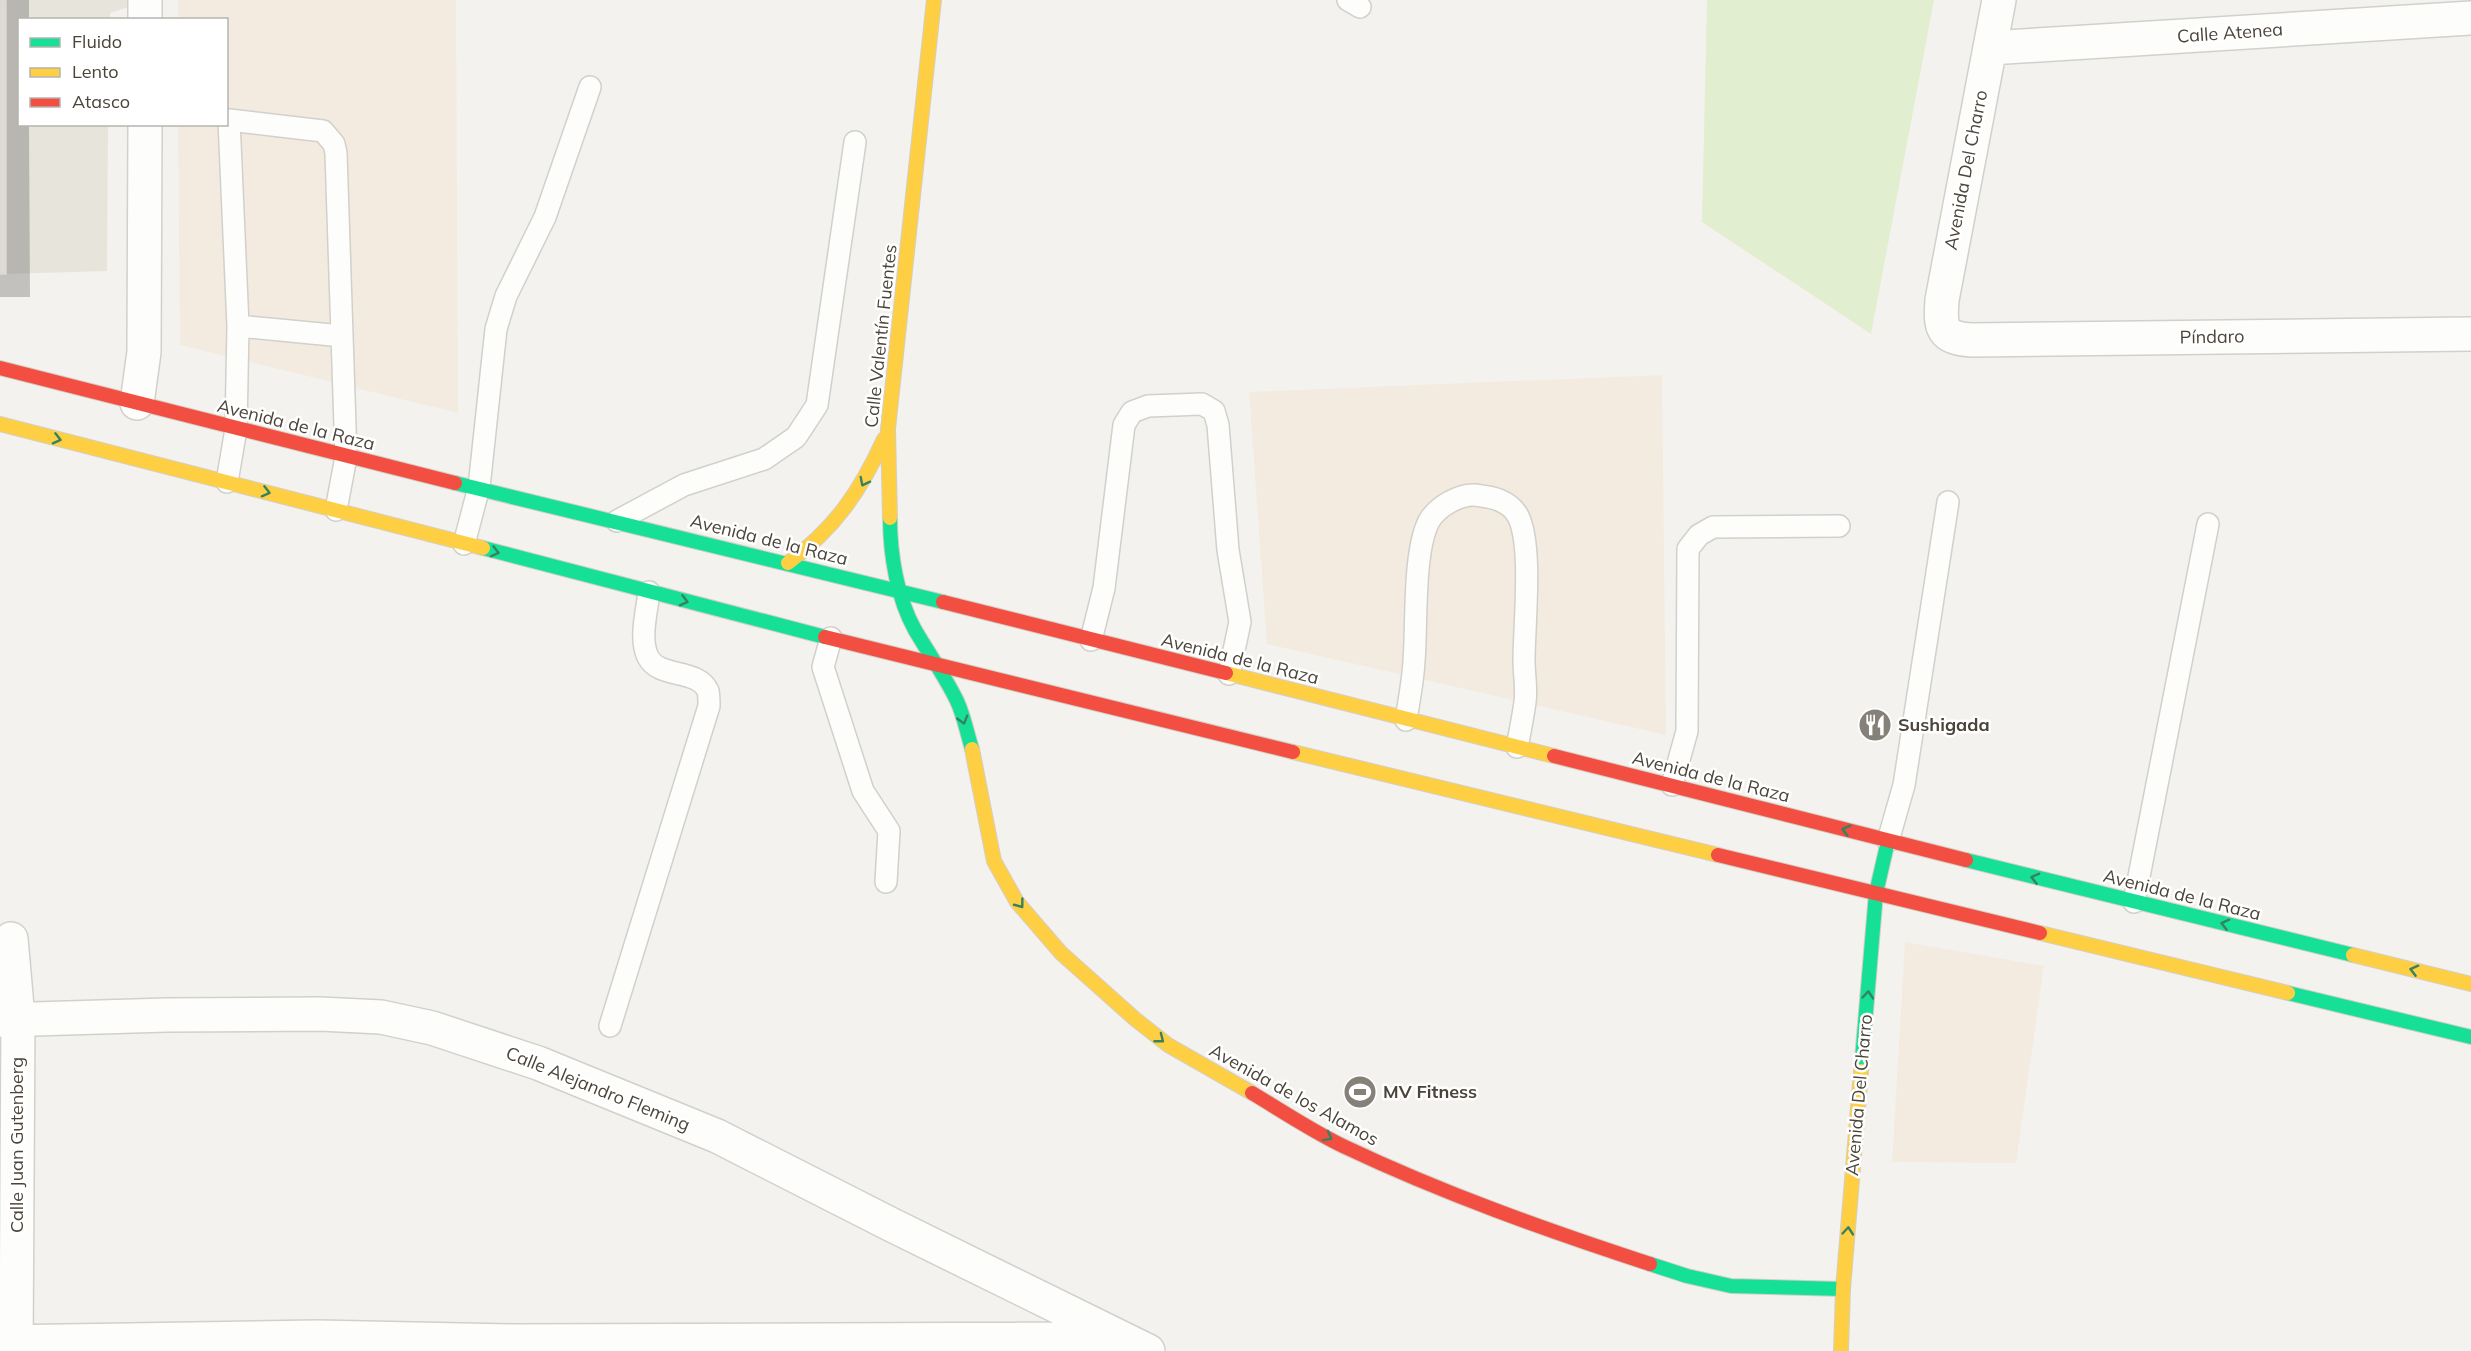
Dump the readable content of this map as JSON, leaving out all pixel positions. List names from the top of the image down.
{
  "streets": {
    "main road": [
      "Avenida Del Charro",
      "Calle Valentín Fuentes",
      "Avenida de la Raza",
      "Avenida de los Alamos"
    ],
    "street": [
      "Calle Atenea",
      "Píndaro",
      "Calle Alejandro Fleming",
      "Calle Juan Gutenberg"
    ]
  },
  "crossings": [
    ["Calle Atenea", "Avenida Del Charro"],
    ["Avenida Del Charro", "Píndaro"],
    ["Avenida Del Charro", "Avenida de la Raza"],
    ["Avenida Del Charro", "Avenida de los Alamos"],
    ["Calle Valentín Fuentes", "Avenida de la Raza"],
    ["Calle Valentín Fuentes", "Avenida de los Alamos"],
    ["Calle Alejandro Fleming", "Calle Juan Gutenberg"]
  ],
  "one_way": ["Avenida Del Charro", "Avenida de los Alamos"],
  "places": {
    "restaurant": ["Sushigada"],
    "sports": ["MV Fitness"]
  },
  "legend": ["Fluido", "Lento", "Atasco"]
}
